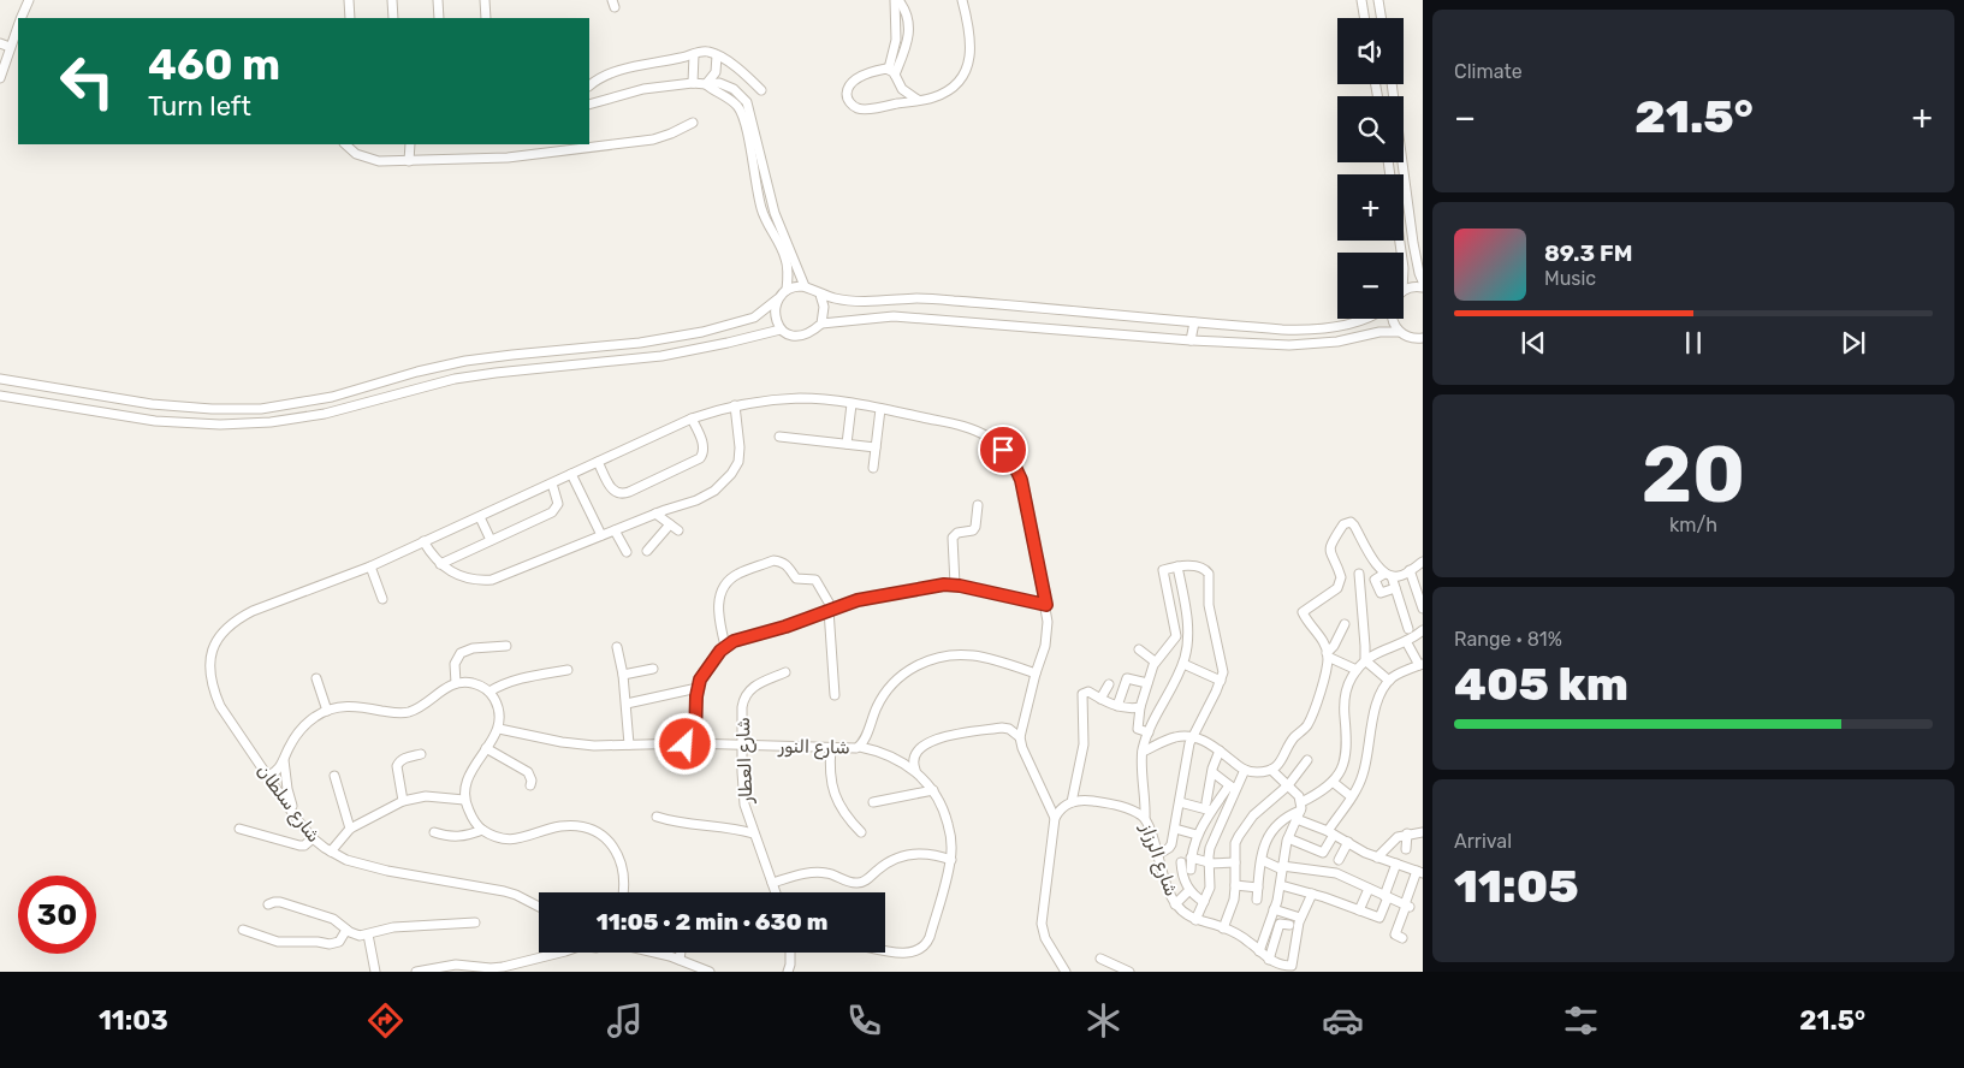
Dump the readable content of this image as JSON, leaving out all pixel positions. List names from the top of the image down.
{
  "streets": {
    "street": [
      "شارع النور",
      "شارع العطار",
      "شارع سلطان",
      "شارع الرزاز"
    ]
  },
  "crossings": [
    ["شارع النور", "شارع العطار"]
  ],
  "page": {
    "tile": [
      "Climate",
      ["20", "km/h"],
      ["Range · 81%", "405 km"],
      ["Arrival", "11:05"]
    ],
    "map_buttons": ["+", "−"],
    "turn": ["460 m", "Turn left"],
    "heat": ["−", "21.5°", "+"],
    "song": ["89.3 FM", "Music"],
    "limit": "30",
    "trip": "11:05 · 2 min · 630 m",
    "tabs": ["11:03", "21.5°"]
  }
}
